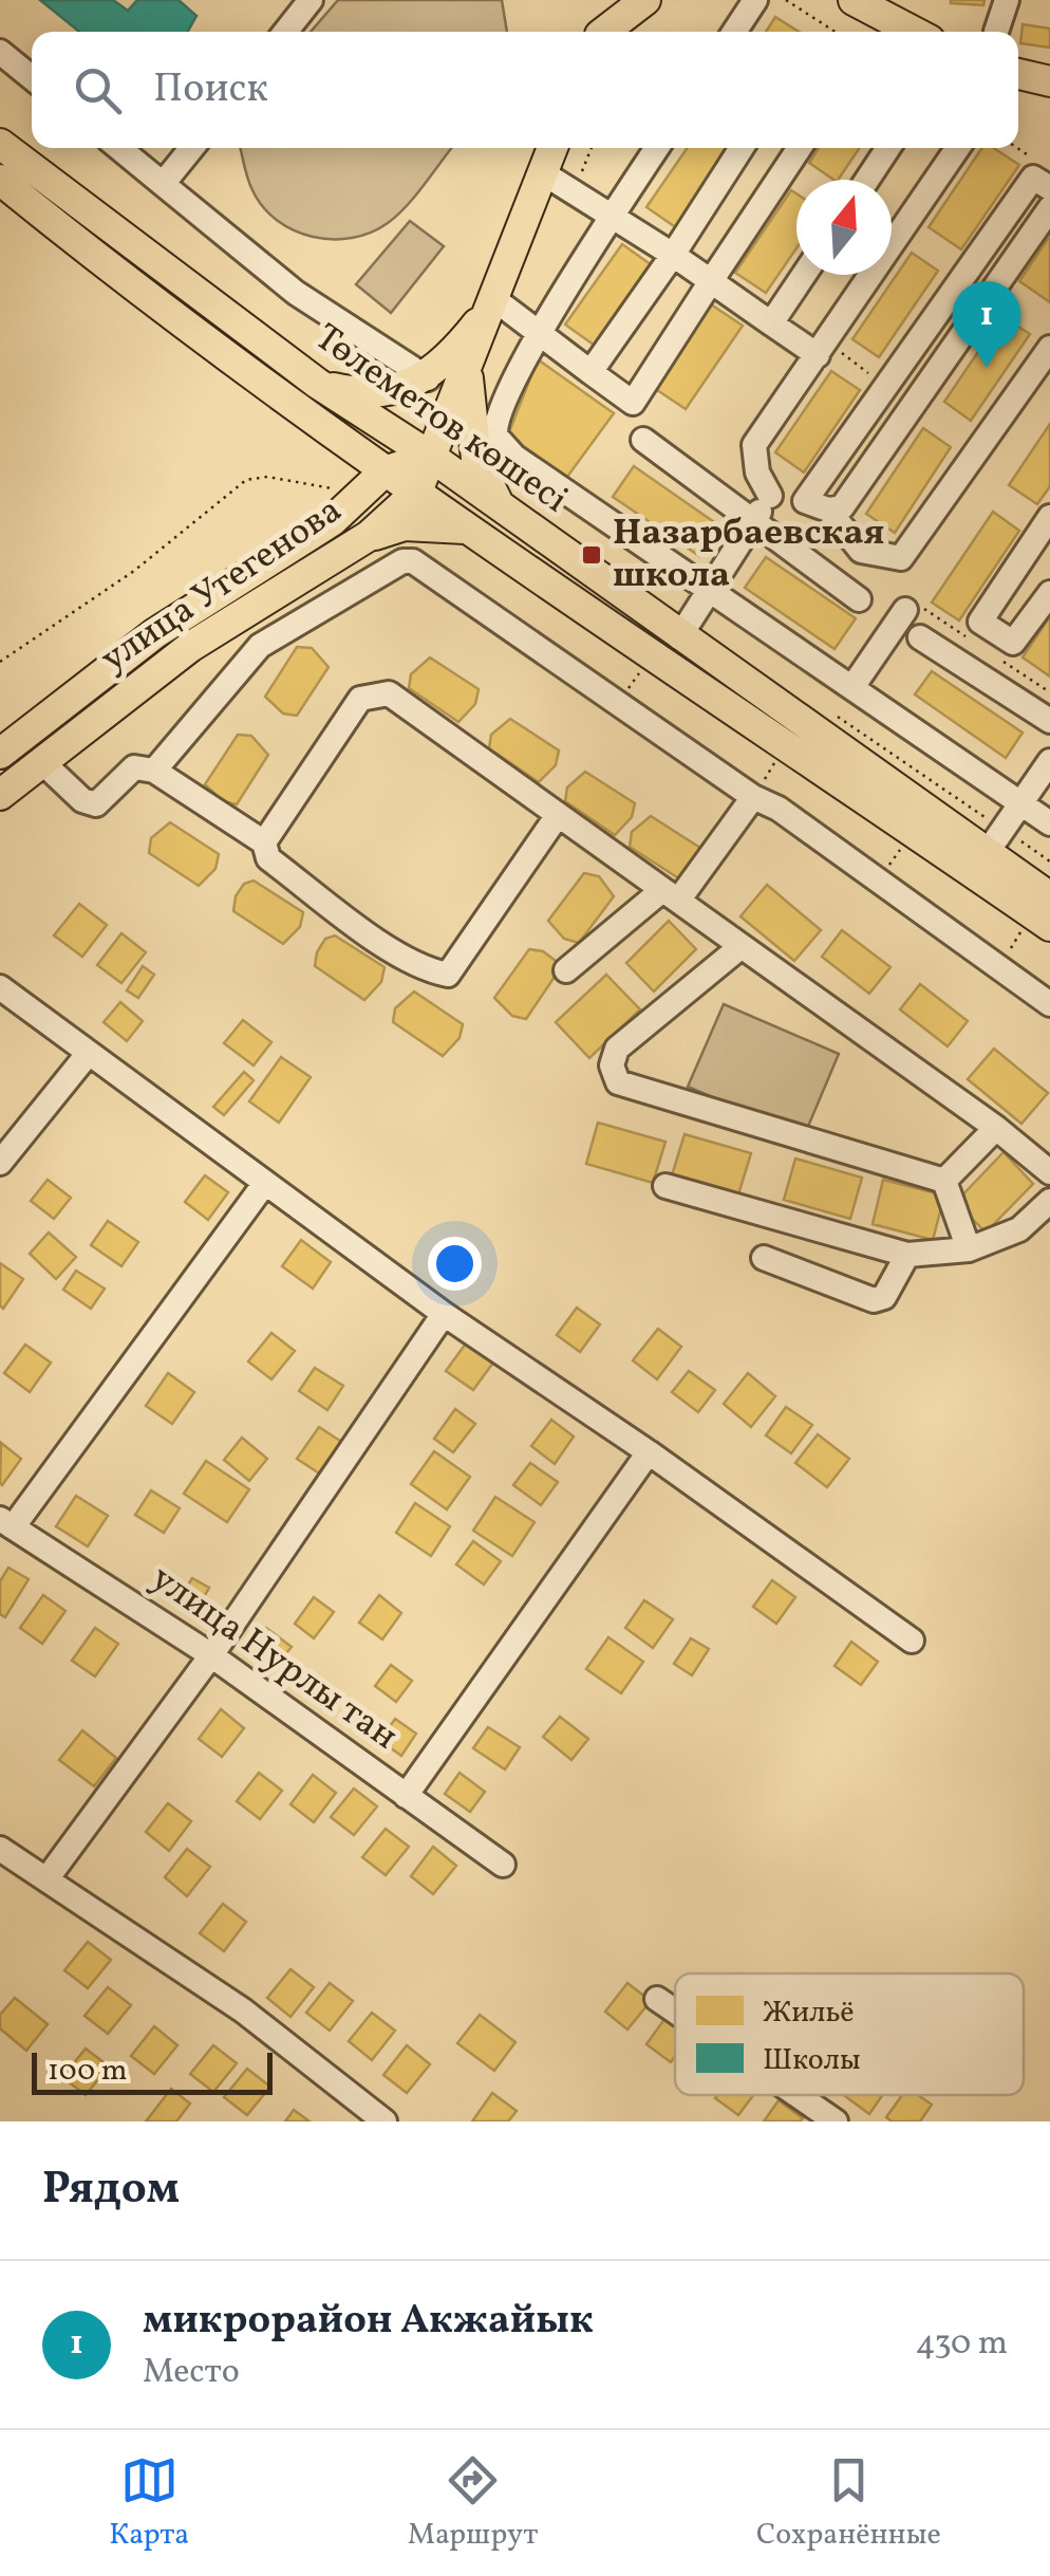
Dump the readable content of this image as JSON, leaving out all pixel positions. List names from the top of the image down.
{
  "streets": {
    "main road": ["Төлеметов көшесі", "улица Утегенова"],
    "street": ["улица Нурлы тан"]
  },
  "crossings": [
    ["Төлеметов көшесі", "улица Утегенова"]
  ],
  "places": {
    "transit": ["Назарбаевская школа"]
  },
  "legend": ["Жильё", "Школы"],
  "scale_bar": "100 m",
  "north": "top",
  "page": {
    "search": "Поиск",
    "pins": "1",
    "scale": "100 m",
    "heading": "Рядом",
    "list": [
      {
        "mark": "1",
        "name": "микрорайон Акжайык",
        "note": "Место",
        "value": "430 m"
      }
    ],
    "nav": ["Карта", "Маршрут", "Сохранённые"]
  }
}
